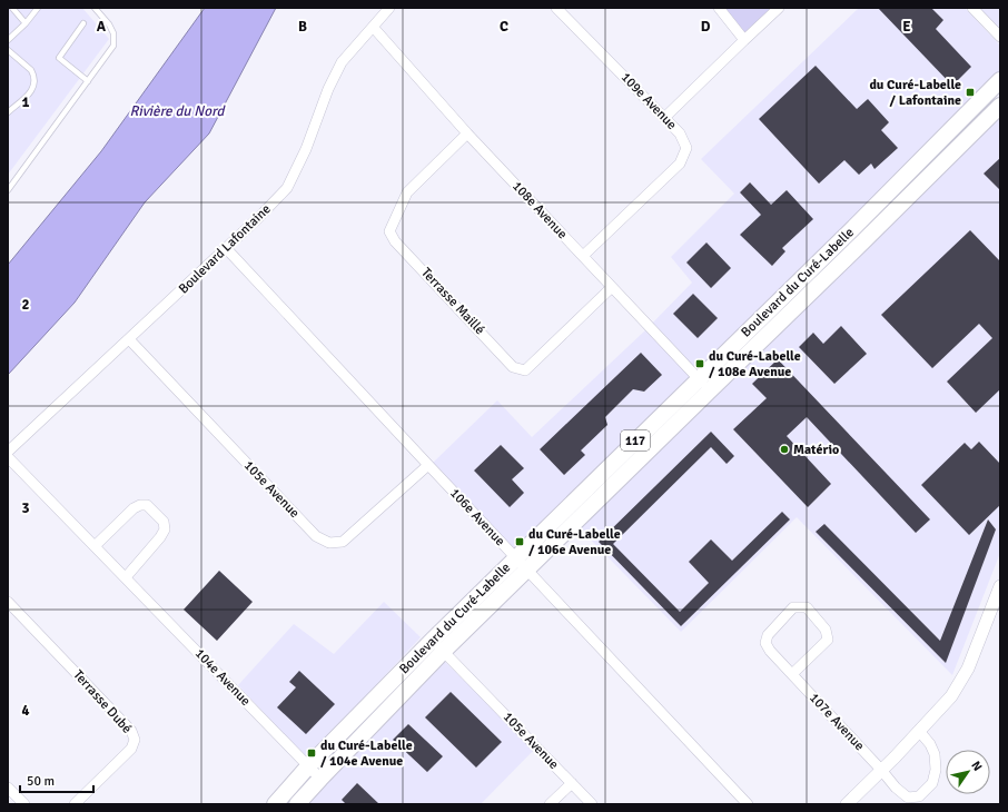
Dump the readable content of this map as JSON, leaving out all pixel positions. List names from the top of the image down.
{
  "streets": {
    "main road": ["Boulevard du Curé-Labelle", "117"],
    "street": [
      "109e Avenue",
      "108e Avenue",
      "Boulevard Lafontaine",
      "Terrasse Maillé",
      "105e Avenue",
      "106e Avenue",
      "104e Avenue",
      "Terrasse Dubé",
      "107e Avenue"
    ]
  },
  "crossings": [
    ["109e Avenue", "108e Avenue"],
    ["108e Avenue", "Boulevard Lafontaine"],
    ["108e Avenue", "Boulevard du Curé-Labelle"],
    ["108e Avenue", "Terrasse Maillé"],
    ["Boulevard Lafontaine", "105e Avenue"],
    ["Boulevard Lafontaine", "106e Avenue"],
    ["Boulevard du Curé-Labelle", "105e Avenue"],
    ["Boulevard du Curé-Labelle", "106e Avenue"],
    ["Boulevard du Curé-Labelle", "104e Avenue"],
    ["105e Avenue", "106e Avenue"]
  ],
  "water": ["Rivière du Nord"],
  "places": {
    "transit": [
      "du Curé-Labelle / Lafontaine",
      "du Curé-Labelle / 108e Avenue",
      "du Curé-Labelle / 106e Avenue",
      "du Curé-Labelle / 104e Avenue"
    ],
    "other": ["Matério"]
  },
  "scale_bar": "50 m",
  "north": "top right",
  "grid": {
    "columns": [
      "A",
      "B",
      "C",
      "D",
      "E"
    ],
    "rows": [
      "1",
      "2",
      "3",
      "4"
    ]
  }
}
